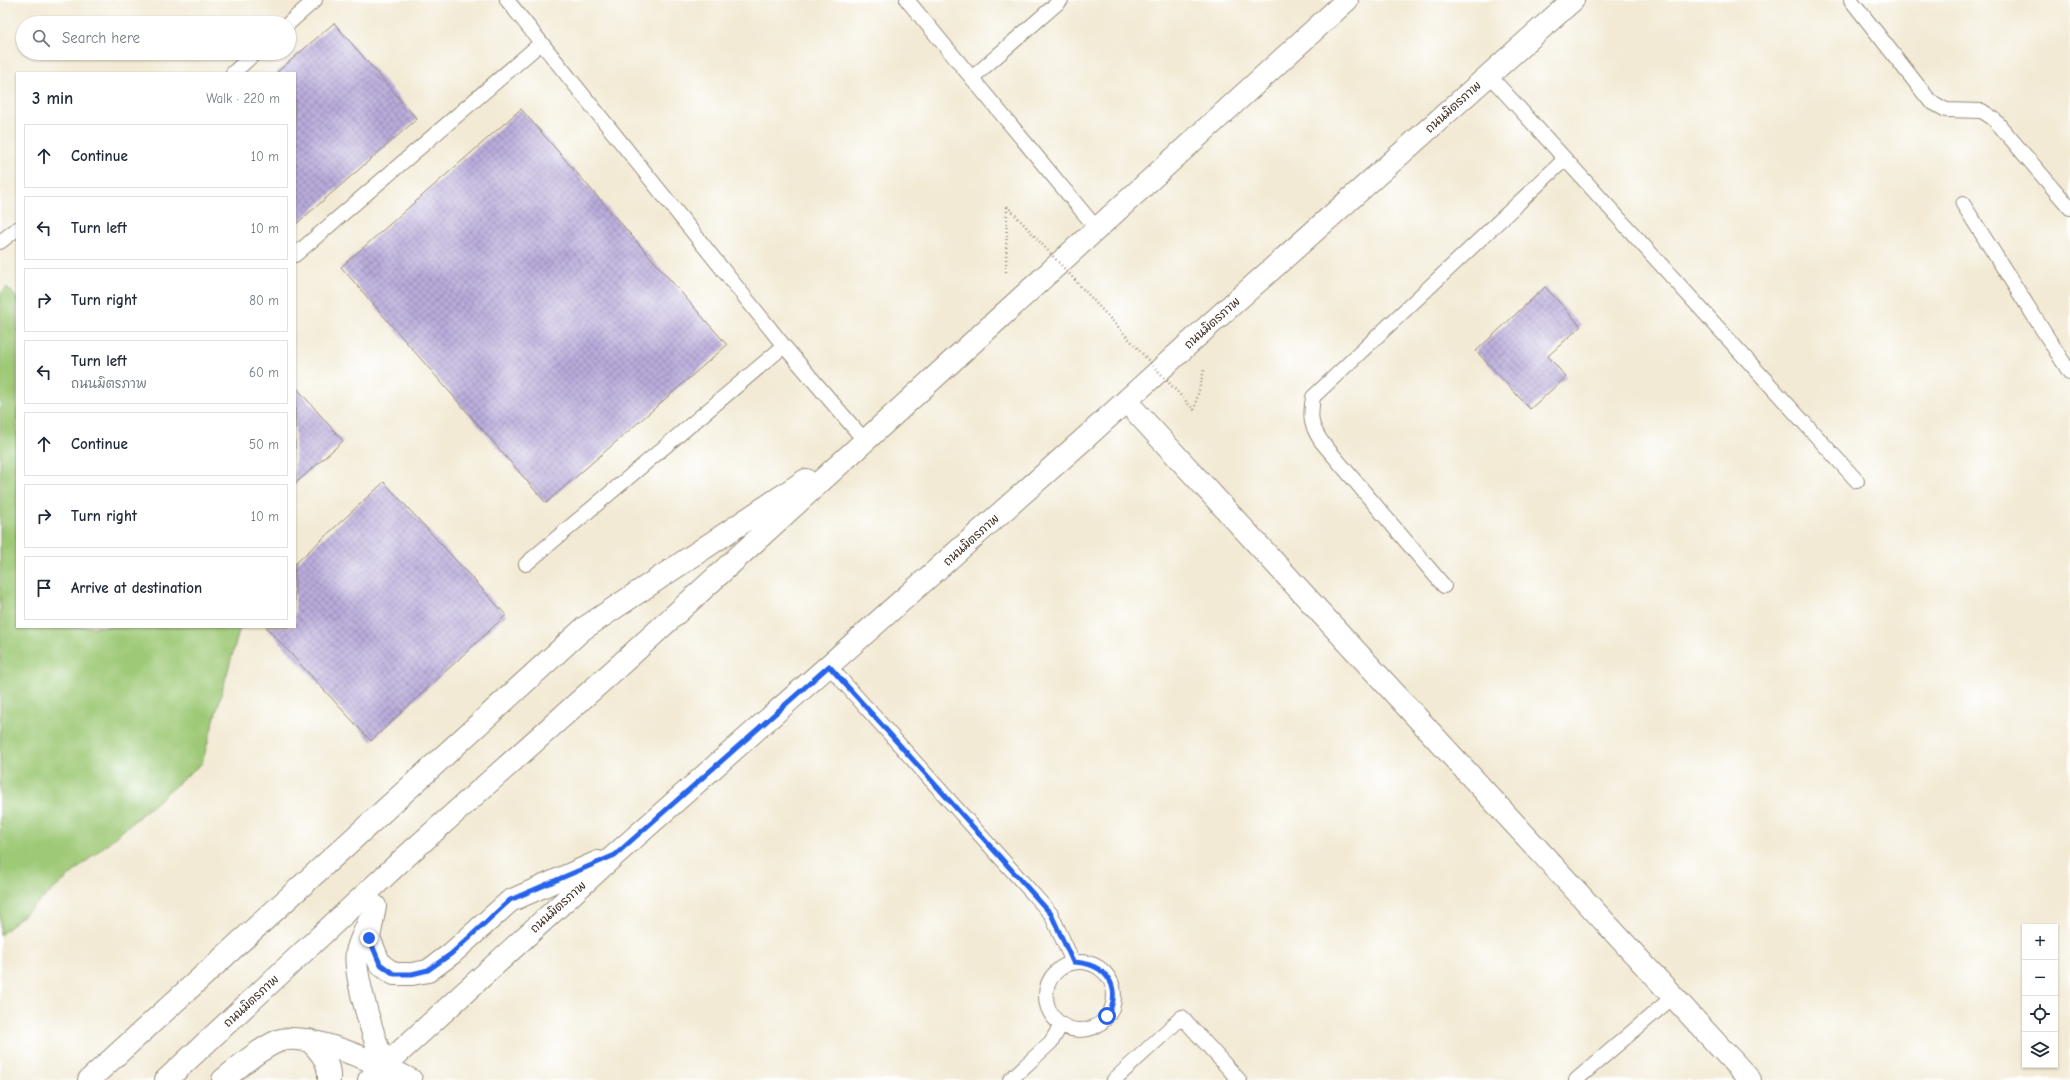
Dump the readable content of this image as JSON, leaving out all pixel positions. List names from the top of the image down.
{
  "streets": {
    "main road": ["ถนนมิตรภาพ"]
  },
  "page": {
    "search": "Search here",
    "heading": ["3 min", "Walk · 220 m"],
    "list": [
      ["Continue", "10 m"],
      ["Turn left", "10 m"],
      ["Turn right", "80 m"],
      ["Turn left", "ถนนมิตรภาพ", "60 m"],
      ["Continue", "50 m"],
      ["Turn right", "10 m"],
      "Arrive at destination"
    ],
    "map_buttons": ["+", "−"]
  }
}
